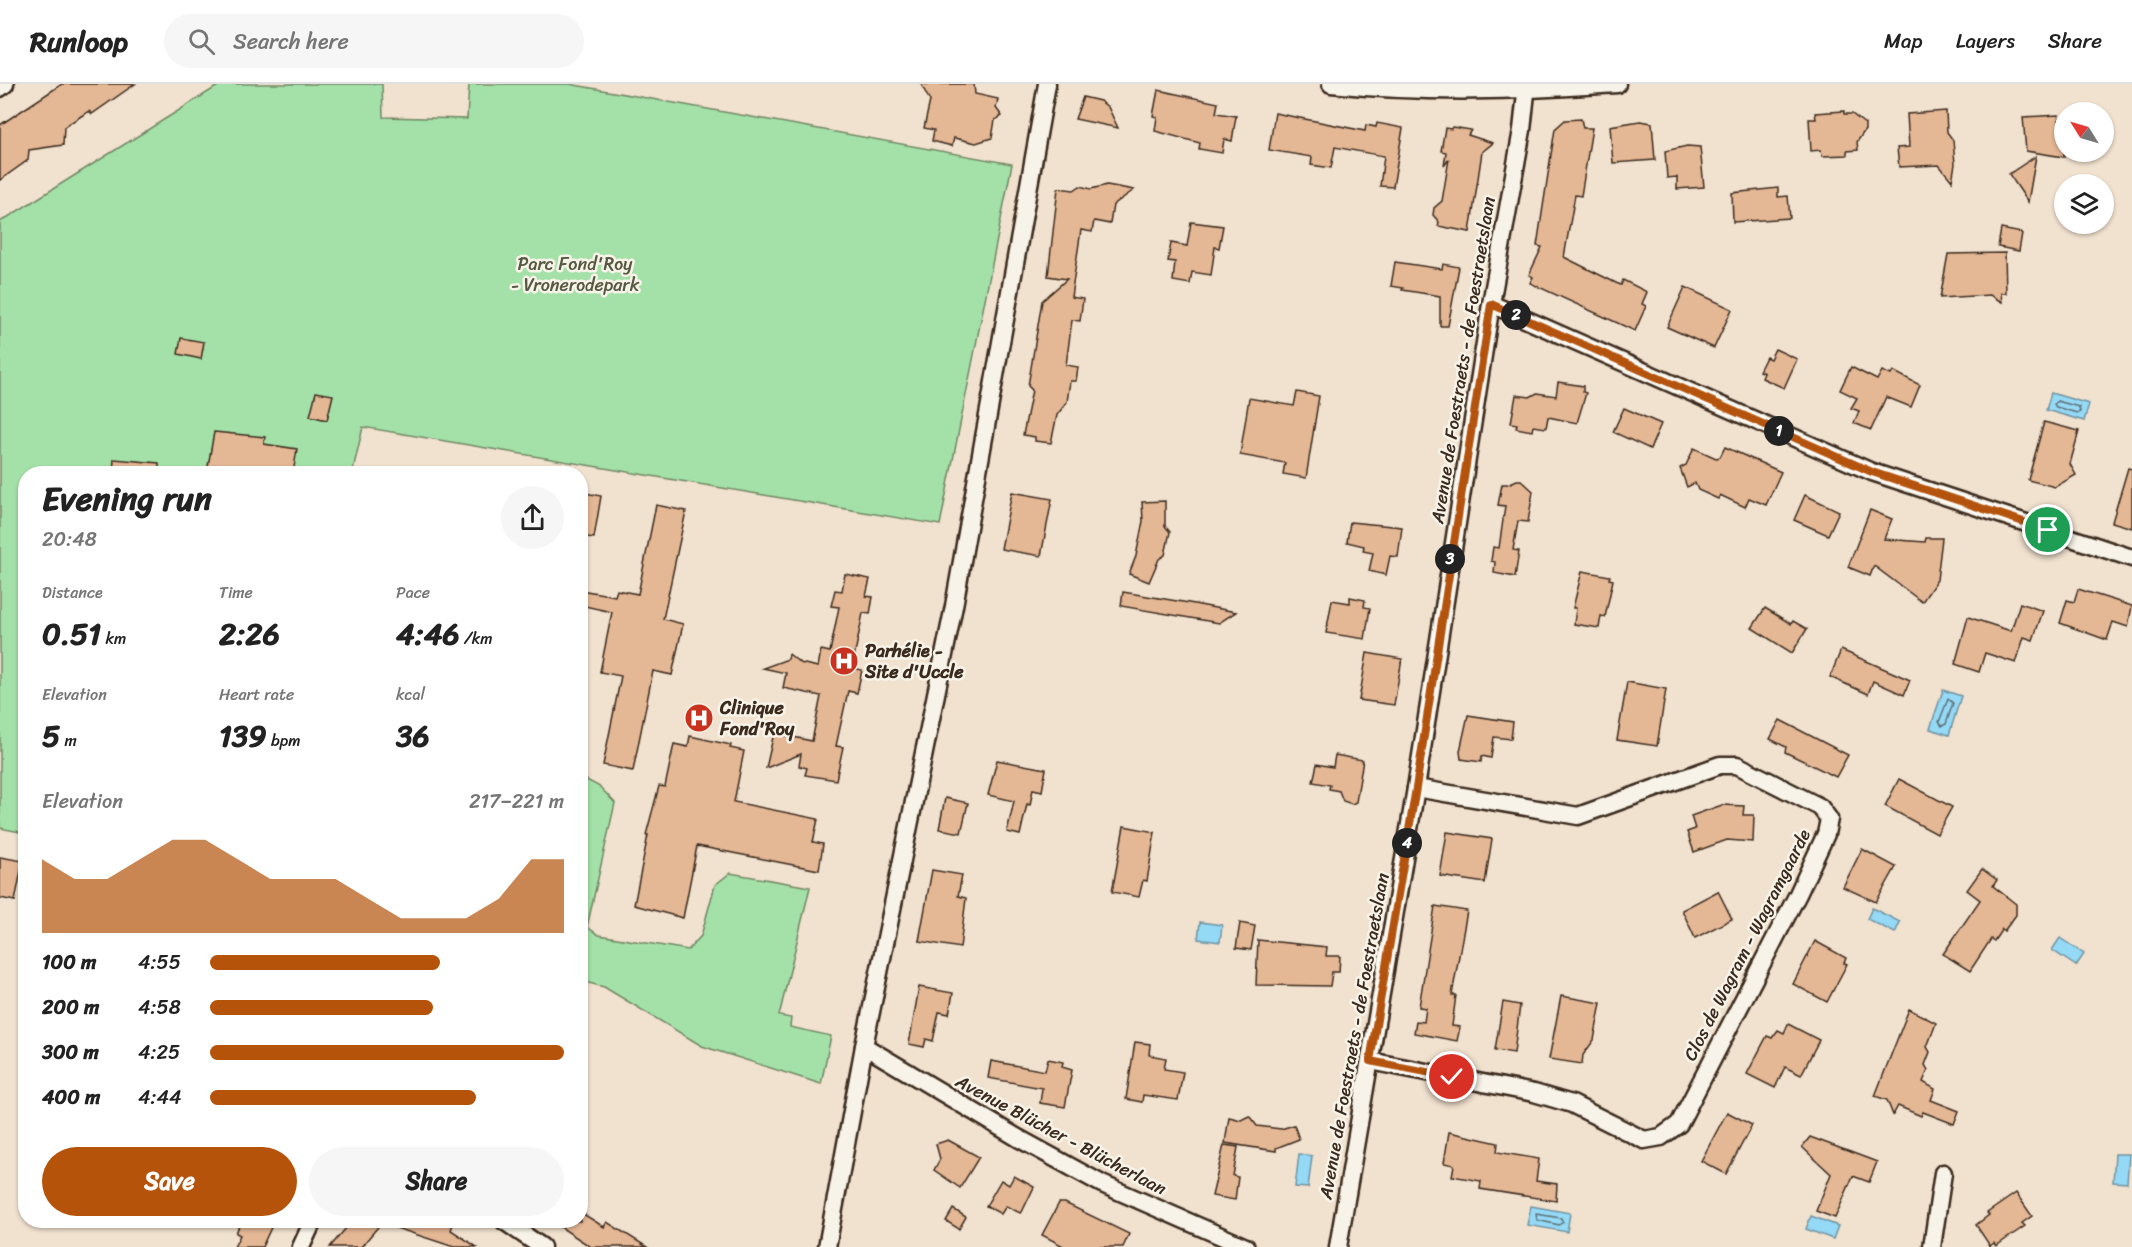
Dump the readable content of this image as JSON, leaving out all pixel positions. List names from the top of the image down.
{
  "streets": {
    "street": ["Avenue de Foestraets - de Foestraetslaan", "Clos de Wagram - Wagramgaarde", "Avenue Blücher - Blücherlaan"]
  },
  "crossings": [
    ["Avenue de Foestraets - de Foestraetslaan", "Clos de Wagram - Wagramgaarde"]
  ],
  "parks": ["Parc Fond'Roy - Vronerodepark"],
  "places": {
    "hospital": ["Parhélie - Site d'Uccle", "Clinique Fond'Roy"]
  },
  "north": "top left",
  "page": {
    "header": "Runloop",
    "search": "Search here",
    "nav": ["Map", "Layers", "Share"],
    "pins": [
      "2",
      "1",
      "3",
      "4"
    ],
    "heading": ["Evening run", "20:48"],
    "stats": [
      ["Distance", "0.51 km"],
      ["Time", "2:26"],
      ["Pace", "4:46 /km"],
      ["Elevation", "5 m"],
      ["Heart rate", "139 bpm"],
      ["kcal", "36"]
    ],
    "chart": ["Elevation", "217–221 m"],
    "list": [
      {
        "name": "100 m",
        "note": "4:55"
      },
      {
        "name": "200 m",
        "note": "4:58"
      },
      {
        "name": "300 m",
        "note": "4:25"
      },
      {
        "name": "400 m",
        "note": "4:44"
      }
    ],
    "buttons": ["Save", "Share"]
  }
}
